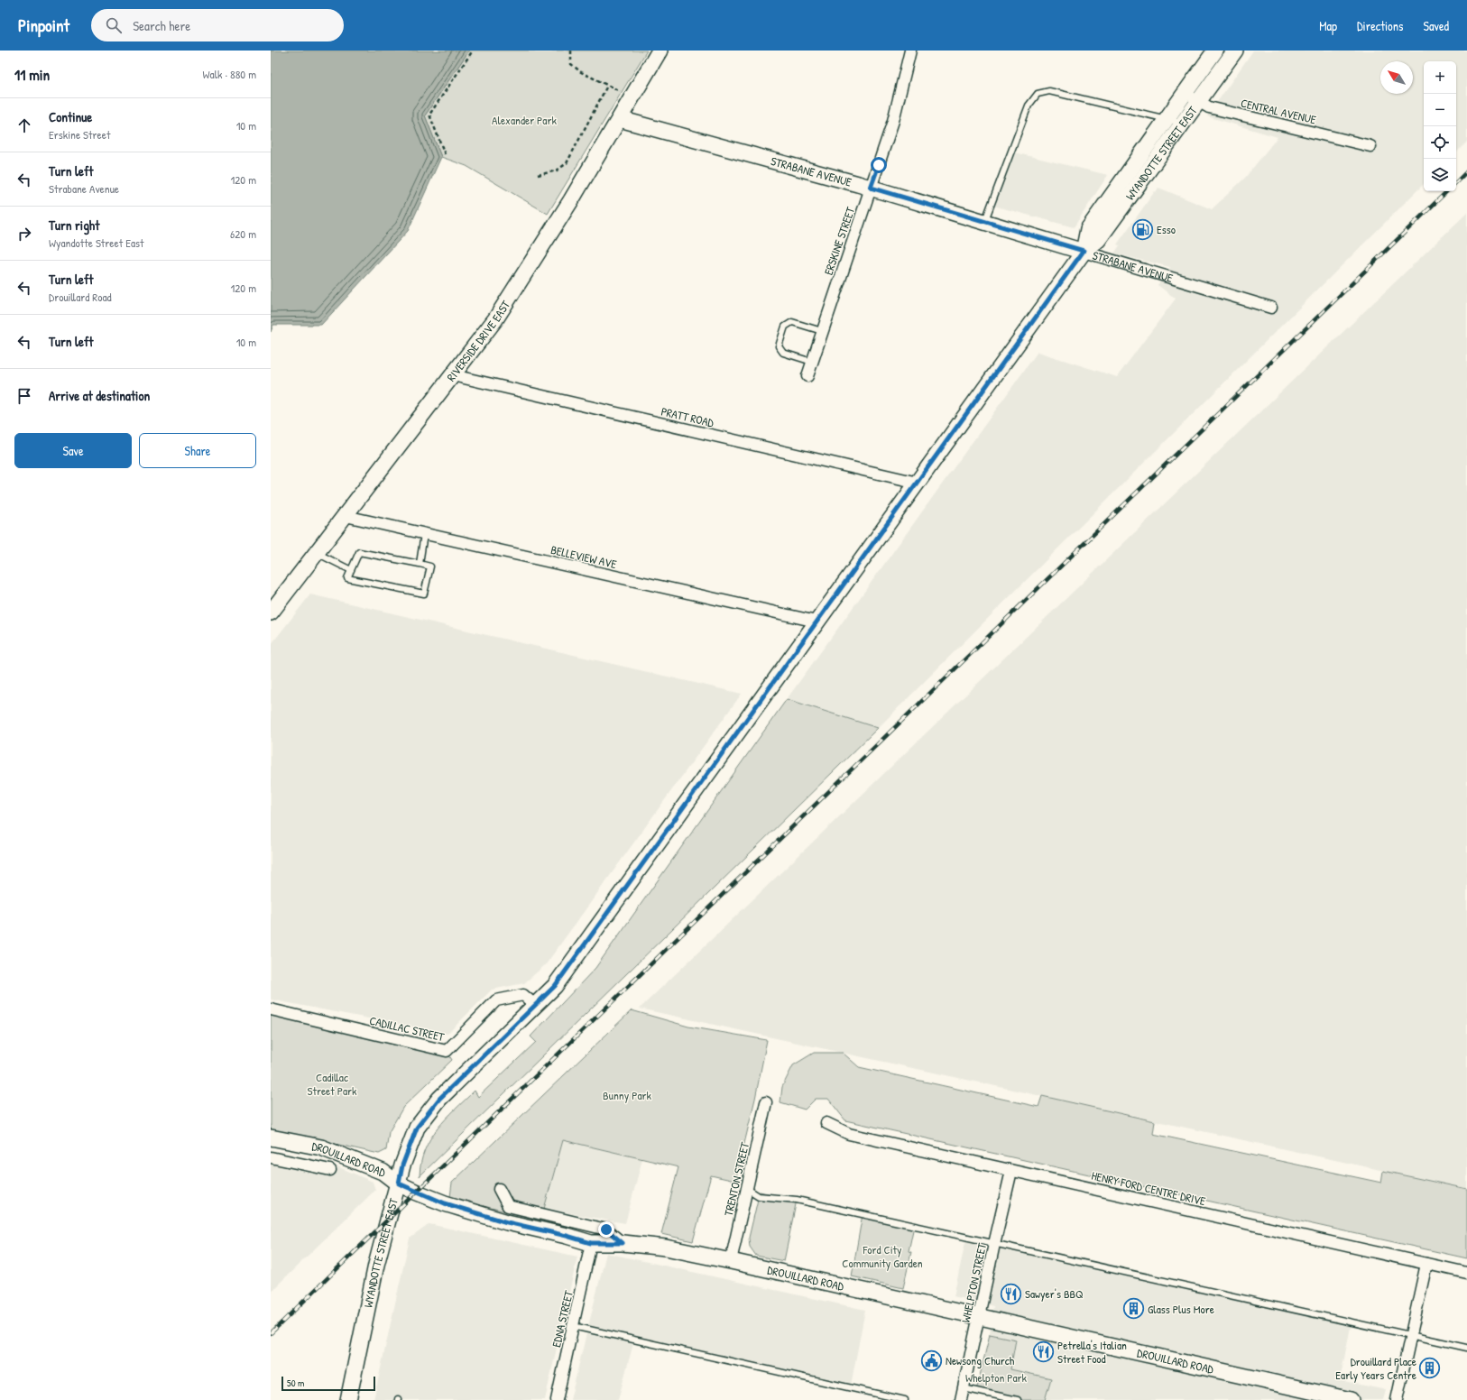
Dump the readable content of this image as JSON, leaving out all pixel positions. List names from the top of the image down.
{
  "streets": {
    "main road": [
      "WYANDOTTE STREET EAST",
      "STRABANE AVENUE",
      "RIVERSIDE DRIVE EAST",
      "DROUILLARD ROAD"
    ],
    "street": [
      "CENTRAL AVENUE",
      "ERSKINE STREET",
      "PRATT ROAD",
      "BELLEVIEW AVE",
      "CADILLAC STREET",
      "TRENTON STREET",
      "HENRY FORD CENTRE DRIVE",
      "WHELPTON STREET",
      "EDNA STREET"
    ]
  },
  "crossings": [
    ["CENTRAL AVENUE", "WYANDOTTE STREET EAST"],
    ["WYANDOTTE STREET EAST", "STRABANE AVENUE"],
    ["WYANDOTTE STREET EAST", "PRATT ROAD"],
    ["WYANDOTTE STREET EAST", "BELLEVIEW AVE"],
    ["WYANDOTTE STREET EAST", "CADILLAC STREET"],
    ["WYANDOTTE STREET EAST", "DROUILLARD ROAD"],
    ["STRABANE AVENUE", "ERSKINE STREET"],
    ["STRABANE AVENUE", "RIVERSIDE DRIVE EAST"],
    ["RIVERSIDE DRIVE EAST", "PRATT ROAD"],
    ["RIVERSIDE DRIVE EAST", "BELLEVIEW AVE"],
    ["DROUILLARD ROAD", "TRENTON STREET"],
    ["DROUILLARD ROAD", "WHELPTON STREET"],
    ["DROUILLARD ROAD", "EDNA STREET"],
    ["HENRY FORD CENTRE DRIVE", "WHELPTON STREET"]
  ],
  "parks": [
    "Alexander Park",
    "Cadillac Street Park",
    "Bunny Park",
    "Ford City Community Garden",
    "Whelpton Park"
  ],
  "places": {
    "fuel station": ["Esso"],
    "restaurant": ["Sawyer's BBQ", "Petrella's Italian Street Food"],
    "building": ["Glass Plus More", "Drouillard Place Early Years Centre"],
    "public building": ["Newsong Church"]
  },
  "scale_bar": "50 m",
  "north": "top left",
  "page": {
    "header": "Pinpoint",
    "search": "Search here",
    "nav": ["Map", "Directions", "Saved"],
    "heading": ["11 min", "Walk · 880 m"],
    "map_buttons": ["+", "−"],
    "list": [
      ["Continue", "Erskine Street", "10 m"],
      ["Turn left", "Strabane Avenue", "120 m"],
      ["Turn right", "Wyandotte Street East", "620 m"],
      ["Turn left", "Drouillard Road", "120 m"],
      ["Turn left", "10 m"],
      "Arrive at destination"
    ],
    "buttons": ["Save", "Share"],
    "scale": "50 m"
  }
}
